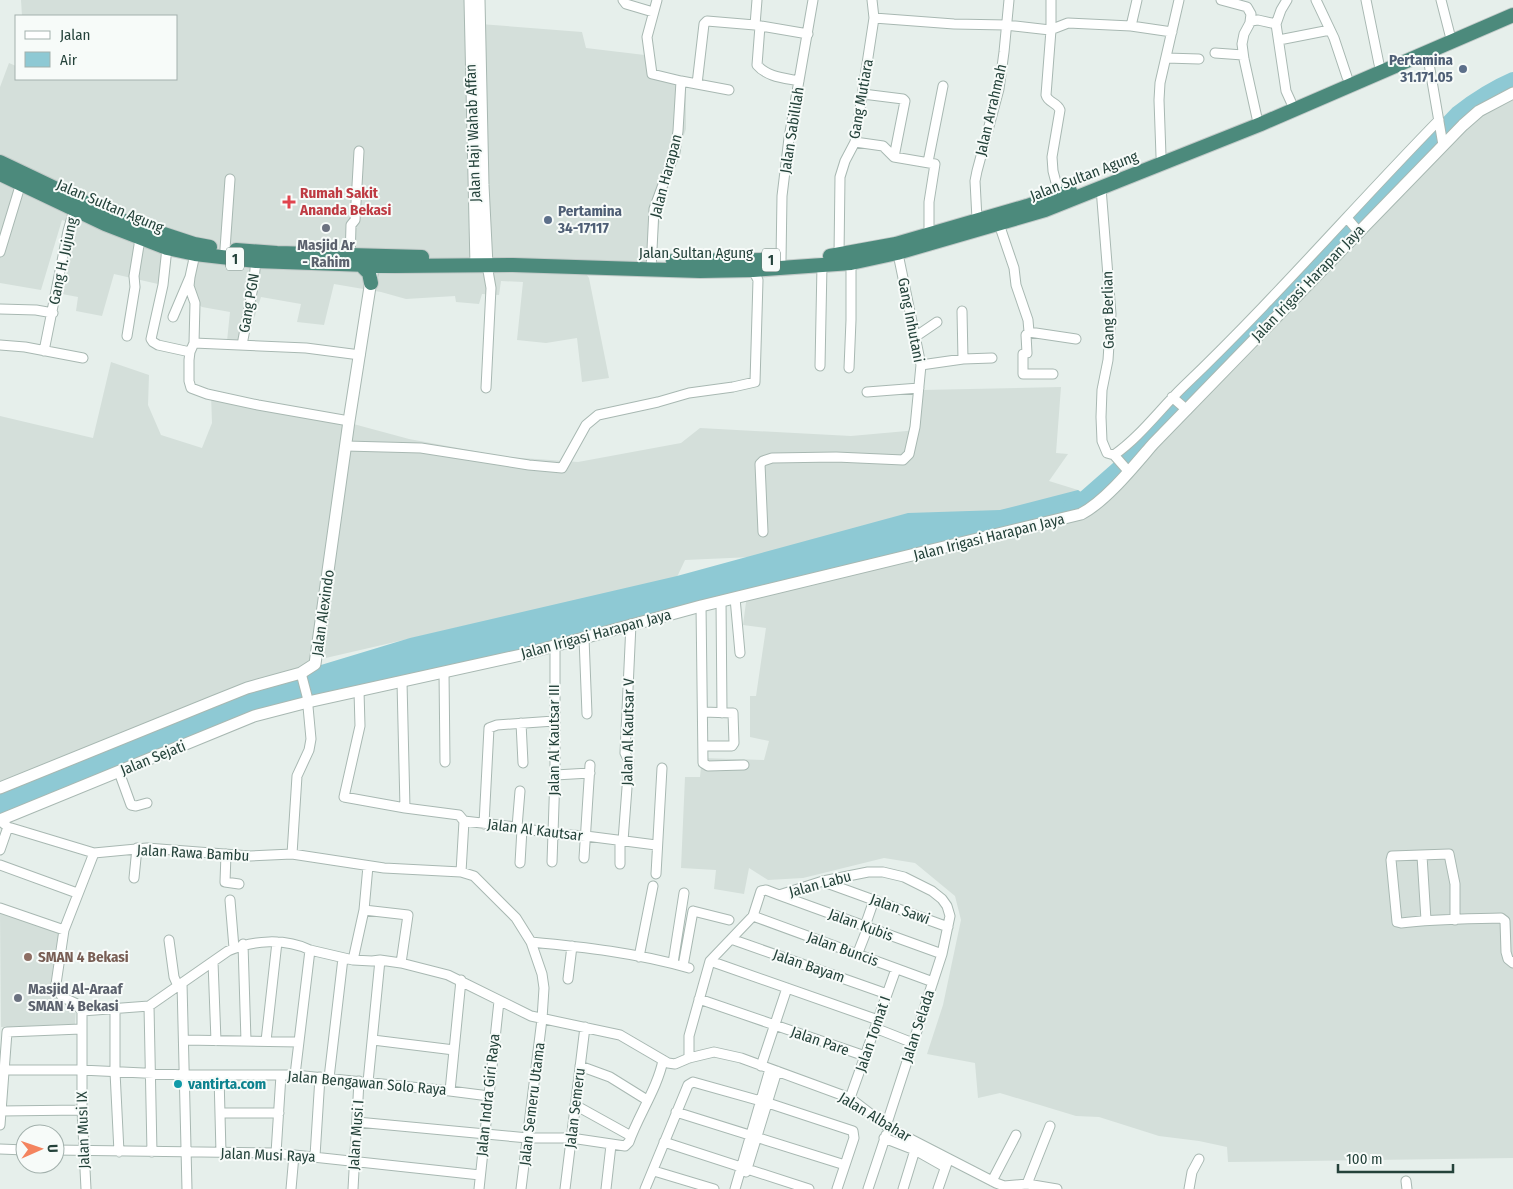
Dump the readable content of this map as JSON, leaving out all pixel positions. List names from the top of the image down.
{
  "streets": {
    "highway": ["Jalan Sultan Agung", "1"],
    "street": [
      "Gang Mutiara",
      "Jalan Arrahmah",
      "Jalan Sabililah",
      "Jalan Haji Wahab Affan",
      "Jalan Harapan",
      "Gang H. Jujung",
      "Jalan Irigasi Harapan Jaya",
      "Gang PGN",
      "Gang Berlian",
      "Gang Inhutani",
      "Jalan Alexindo",
      "Jalan Al Kautsar V",
      "Jalan Al Kautsar III",
      "Jalan Sejati",
      "Jalan Al Kautsar",
      "Jalan Rawa Bambu",
      "Jalan Labu",
      "Jalan Sawi",
      "Jalan Kubis",
      "Jalan Buncis",
      "Jalan Bayam",
      "Jalan Selada",
      "Jalan Tomat I",
      "Jalan Pare",
      "Jalan Bengawan Solo Raya",
      "Jalan Indra Giri Raya",
      "Jalan Semeru Utama",
      "Jalan Semeru",
      "Jalan Albahar",
      "Jalan Musi IX",
      "Jalan Musi I",
      "Jalan Musi Raya"
    ]
  },
  "crossings": [
    ["Gang Mutiara", "Jalan Sultan Agung"],
    ["Jalan Arrahmah", "Jalan Sultan Agung"],
    ["Jalan Sabililah", "Jalan Sultan Agung"],
    ["Jalan Haji Wahab Affan", "Jalan Sultan Agung"],
    ["Jalan Harapan", "Jalan Sultan Agung"],
    ["Jalan Sultan Agung", "Gang H. Jujung"],
    ["Jalan Sultan Agung", "Gang PGN"],
    ["Jalan Sultan Agung", "Gang Berlian"],
    ["Jalan Sultan Agung", "Gang Inhutani"],
    ["Jalan Irigasi Harapan Jaya", "Jalan Al Kautsar V"],
    ["Jalan Irigasi Harapan Jaya", "Jalan Al Kautsar III"],
    ["Jalan Irigasi Harapan Jaya", "Jalan Sejati"],
    ["Jalan Irigasi Harapan Jaya", "Jalan Al Kautsar"],
    ["Jalan Al Kautsar V", "Jalan Al Kautsar"],
    ["Jalan Al Kautsar III", "Jalan Al Kautsar"],
    ["Jalan Labu", "Jalan Sawi"],
    ["Jalan Labu", "Jalan Kubis"],
    ["Jalan Labu", "Jalan Buncis"],
    ["Jalan Labu", "Jalan Bayam"],
    ["Jalan Labu", "Jalan Selada"],
    ["Jalan Labu", "Jalan Pare"],
    ["Jalan Labu", "Jalan Albahar"],
    ["Jalan Sawi", "Jalan Selada"],
    ["Jalan Kubis", "Jalan Selada"],
    ["Jalan Buncis", "Jalan Selada"],
    ["Jalan Buncis", "Jalan Tomat I"],
    ["Jalan Bayam", "Jalan Tomat I"],
    ["Jalan Selada", "Jalan Albahar"],
    ["Jalan Tomat I", "Jalan Pare"],
    ["Jalan Tomat I", "Jalan Albahar"],
    ["Jalan Pare", "Jalan Albahar"],
    ["Jalan Bengawan Solo Raya", "Jalan Indra Giri Raya"],
    ["Jalan Bengawan Solo Raya", "Jalan Musi IX"],
    ["Jalan Bengawan Solo Raya", "Jalan Musi I"],
    ["Jalan Indra Giri Raya", "Jalan Musi Raya"],
    ["Jalan Musi IX", "Jalan Musi Raya"],
    ["Jalan Musi I", "Jalan Musi Raya"]
  ],
  "places": {
    "other": [
      "Pertamina 31.171.05",
      "Pertamina 34-17117",
      "Masjid Ar - Rahim",
      "SMAN 4 Bekasi",
      "Masjid Al-Araaf SMAN 4 Bekasi",
      "vantirta.com"
    ],
    "health": ["Rumah Sakit Ananda Bekasi"]
  },
  "legend": ["Jalan", "Air"],
  "scale_bar": "100 m",
  "north": "right"
}
